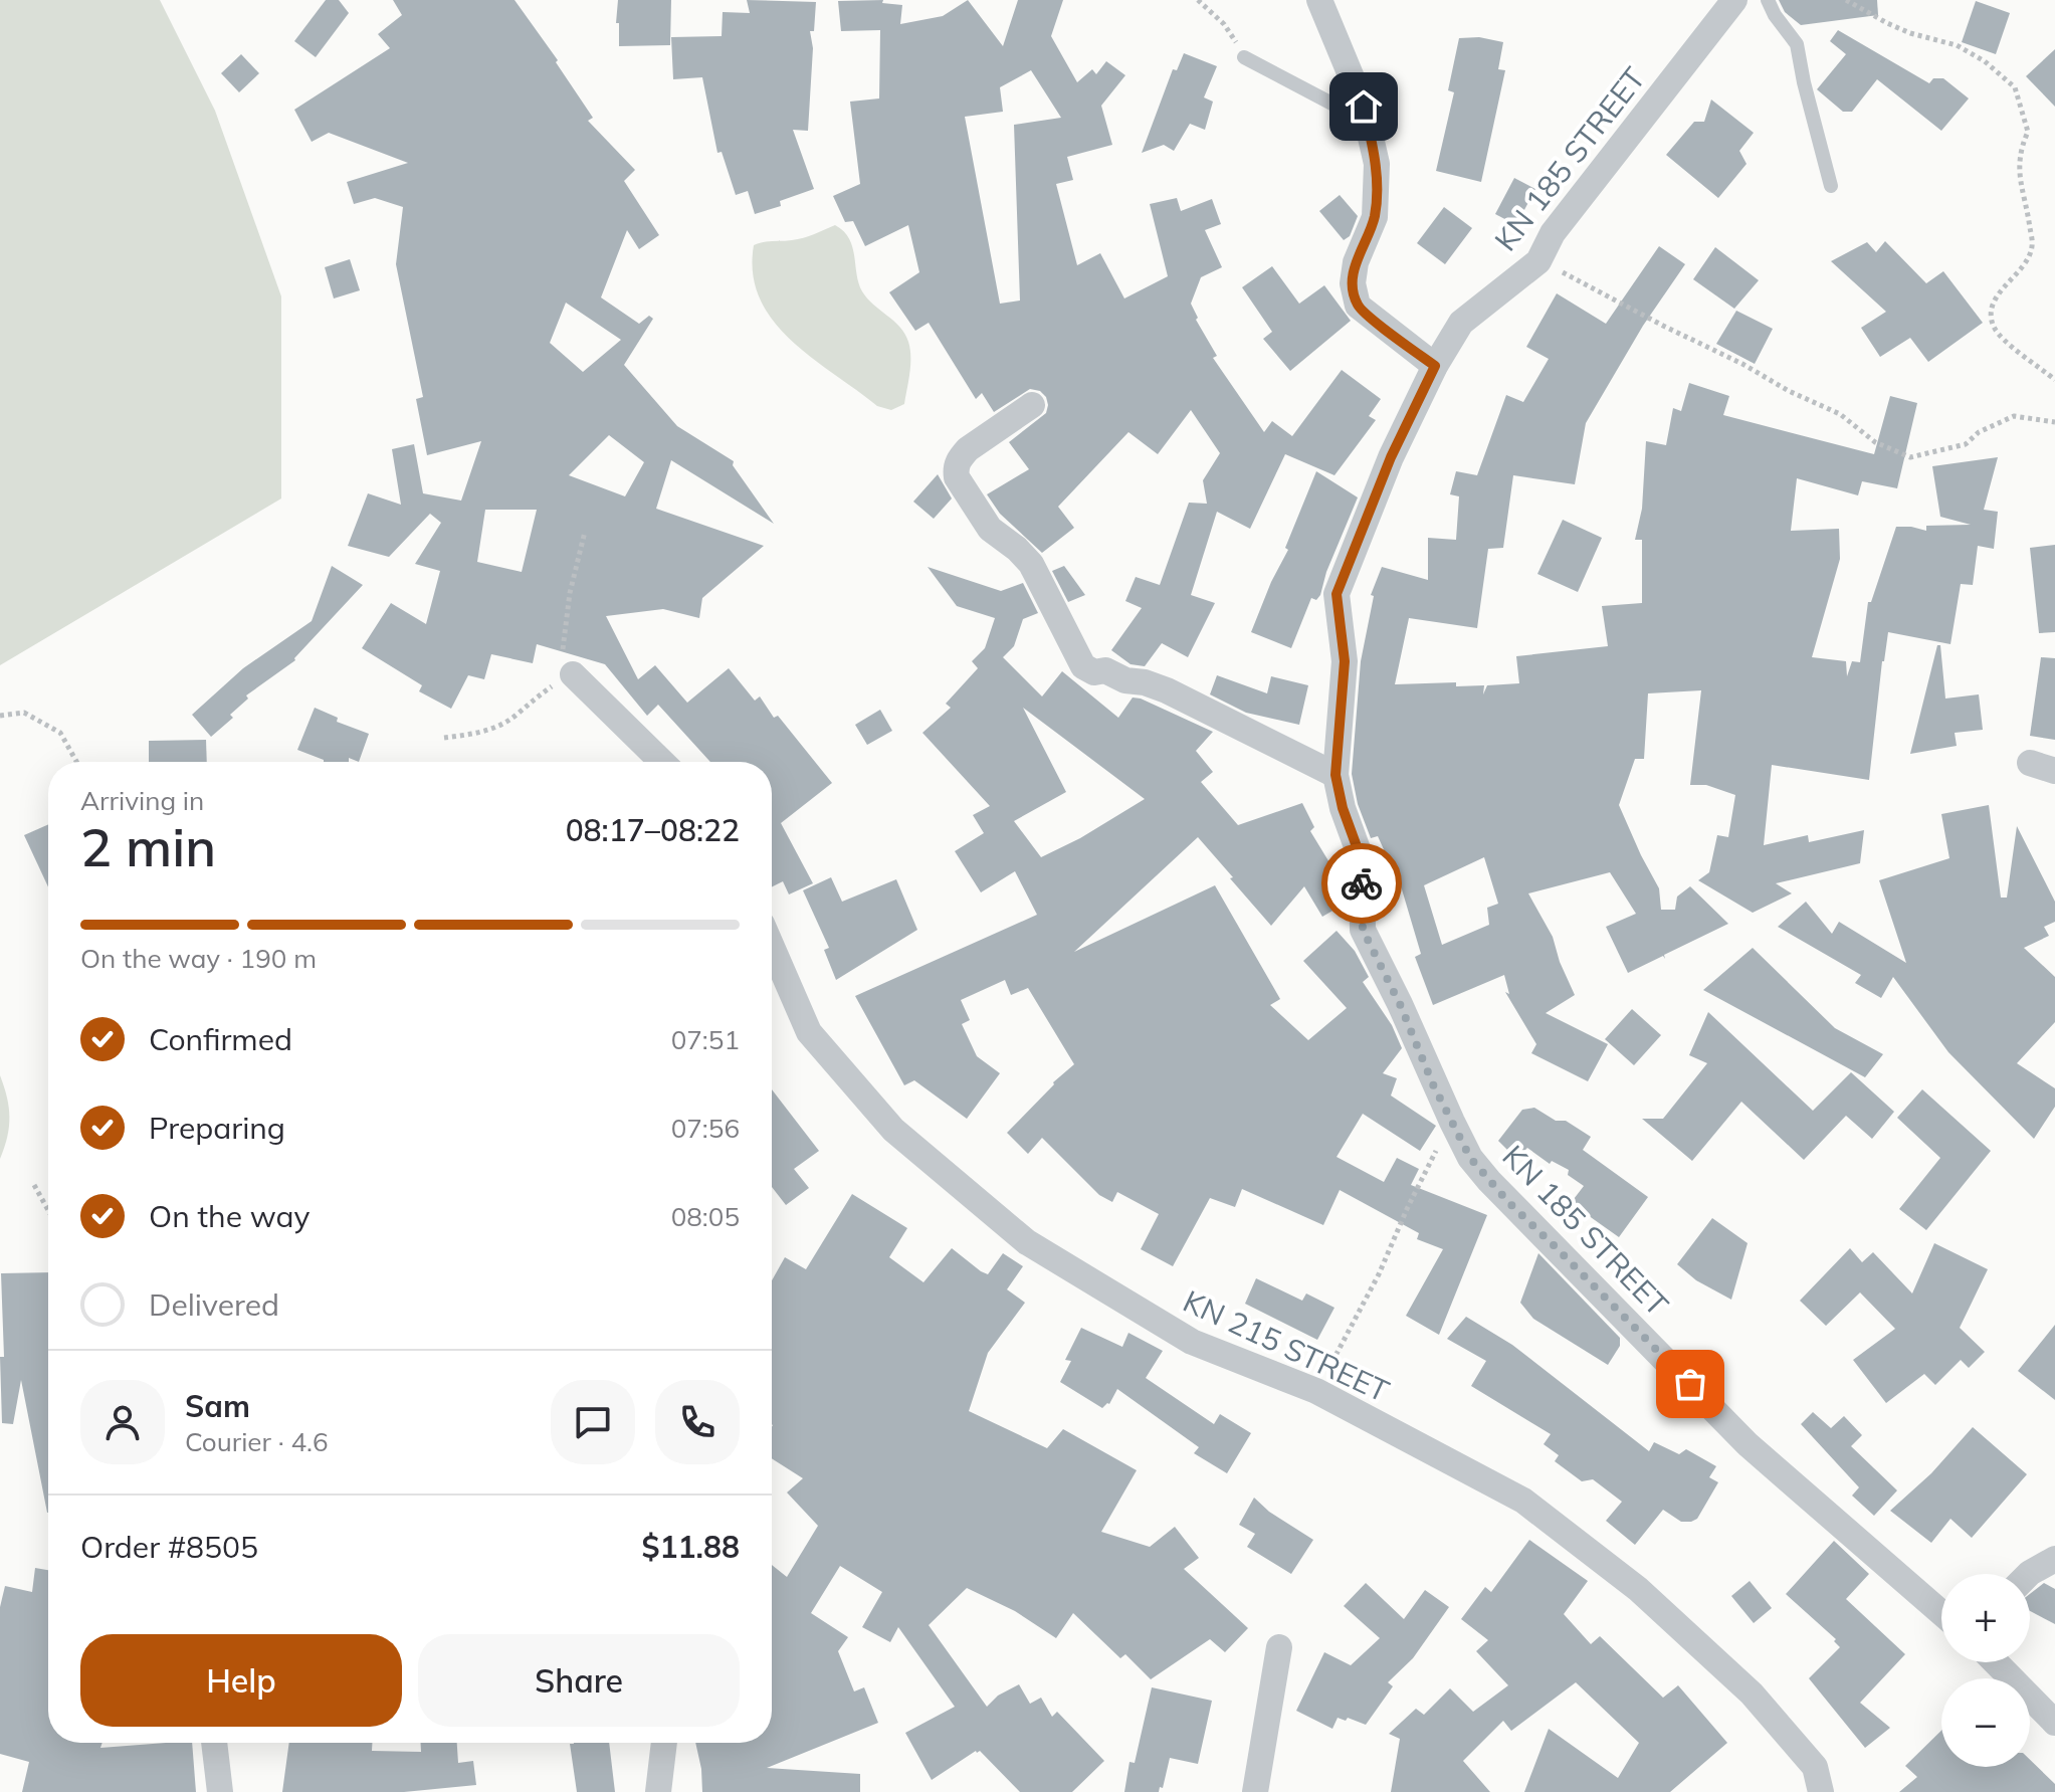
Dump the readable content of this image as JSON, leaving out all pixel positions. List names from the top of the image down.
{
  "streets": {
    "street": ["KN 185 STREET", "KN 215 STREET"]
  },
  "page": {
    "heading": ["2 min", "Arriving in", "08:17–08:22"],
    "panel": [
      "Sam",
      "Courier · 4.6",
      "Order #8505",
      "$11.88"
    ],
    "bar": "On the way · 190 m",
    "list": [
      ["Confirmed", "07:51"],
      ["Preparing", "07:56"],
      ["On the way", "08:05"],
      "Delivered"
    ],
    "map_buttons": ["+", "−"],
    "buttons": ["Help", "Share"]
  }
}
